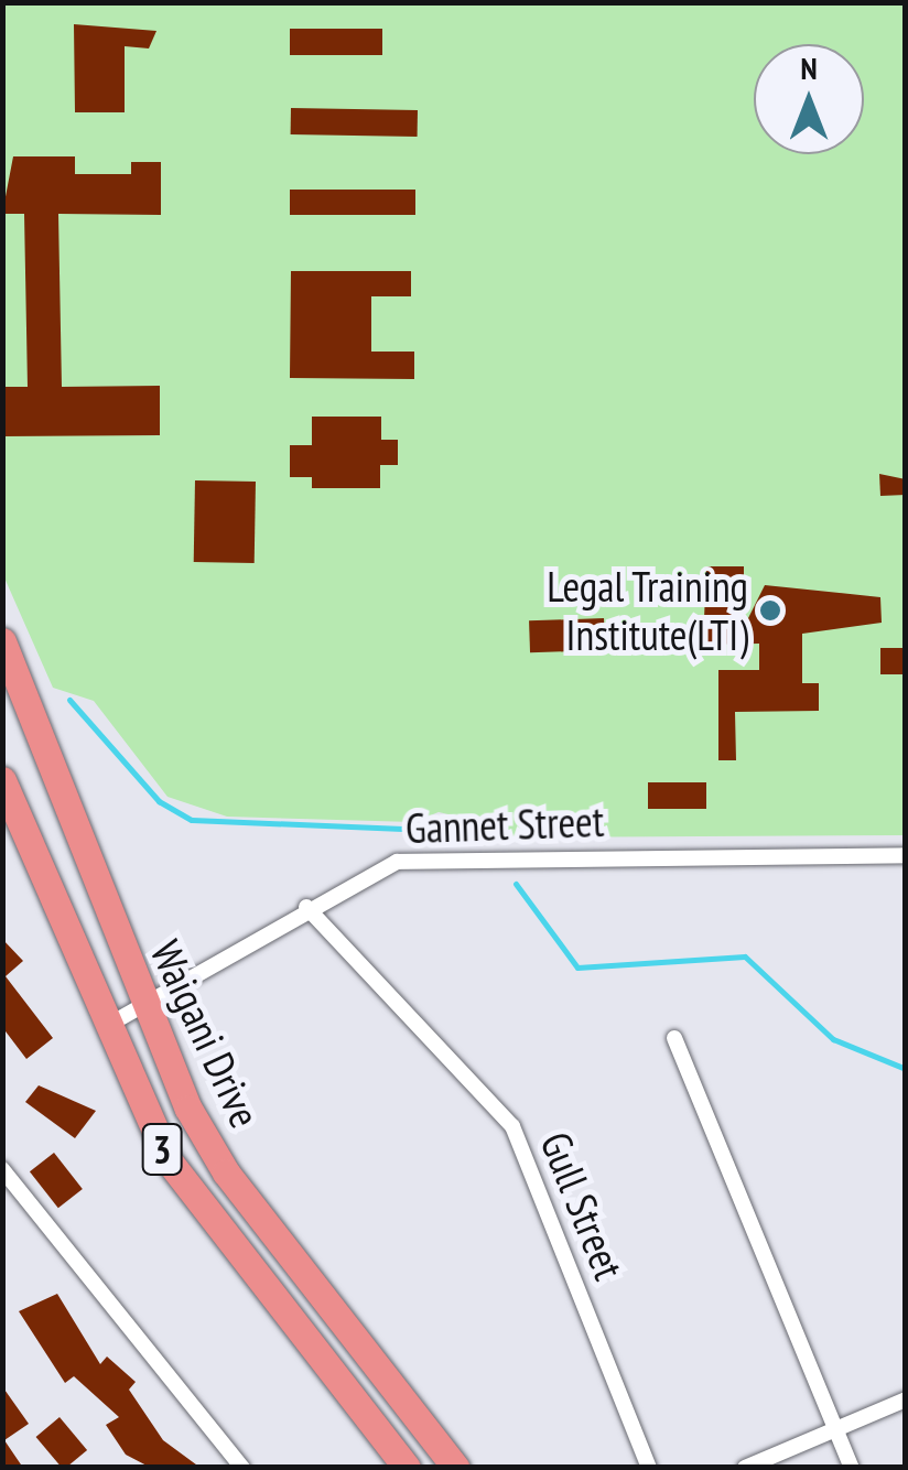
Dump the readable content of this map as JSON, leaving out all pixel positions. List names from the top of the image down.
{
  "streets": {
    "highway": ["Waigani Drive", "3"],
    "street": ["Gannet Street", "Gull Street"]
  },
  "crossings": [
    ["Gannet Street", "Waigani Drive"],
    ["Gannet Street", "Gull Street"]
  ],
  "places": ["Legal Training Institute(LTI)"],
  "north": "top"
}
